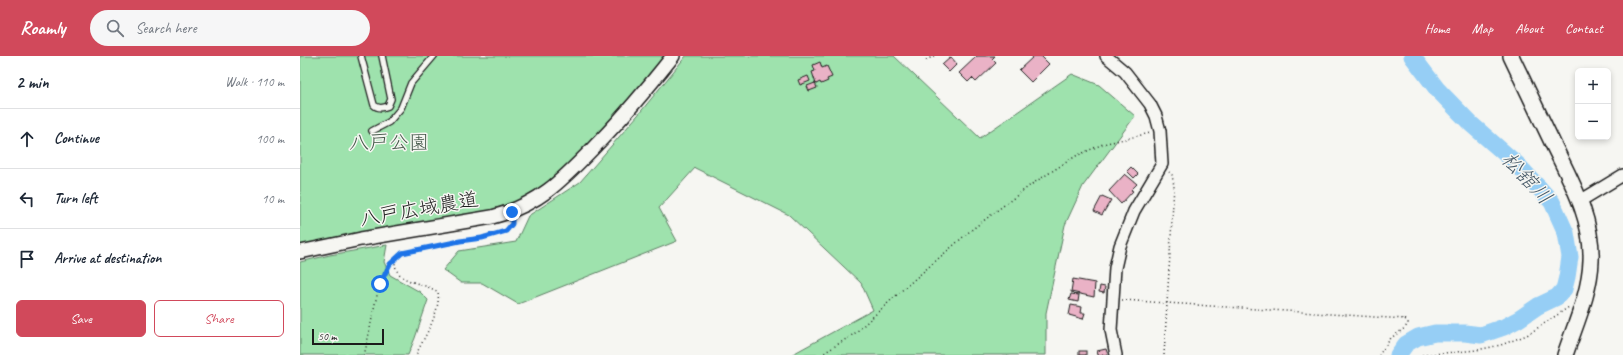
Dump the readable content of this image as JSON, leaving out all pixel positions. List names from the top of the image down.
{
  "streets": {
    "street": ["八戸広域農道"]
  },
  "water": ["松舘川"],
  "parks": ["八戸公園"],
  "scale_bar": "50 m",
  "page": {
    "header": "Roamly",
    "search": "Search here",
    "nav": [
      "Home",
      "Map",
      "About",
      "Contact"
    ],
    "heading": ["2 min", "Walk · 110 m"],
    "map_buttons": ["+", "−"],
    "list": [
      ["Continue", "100 m"],
      ["Turn left", "10 m"],
      "Arrive at destination"
    ],
    "buttons": ["Save", "Share"],
    "scale": "50 m"
  }
}
